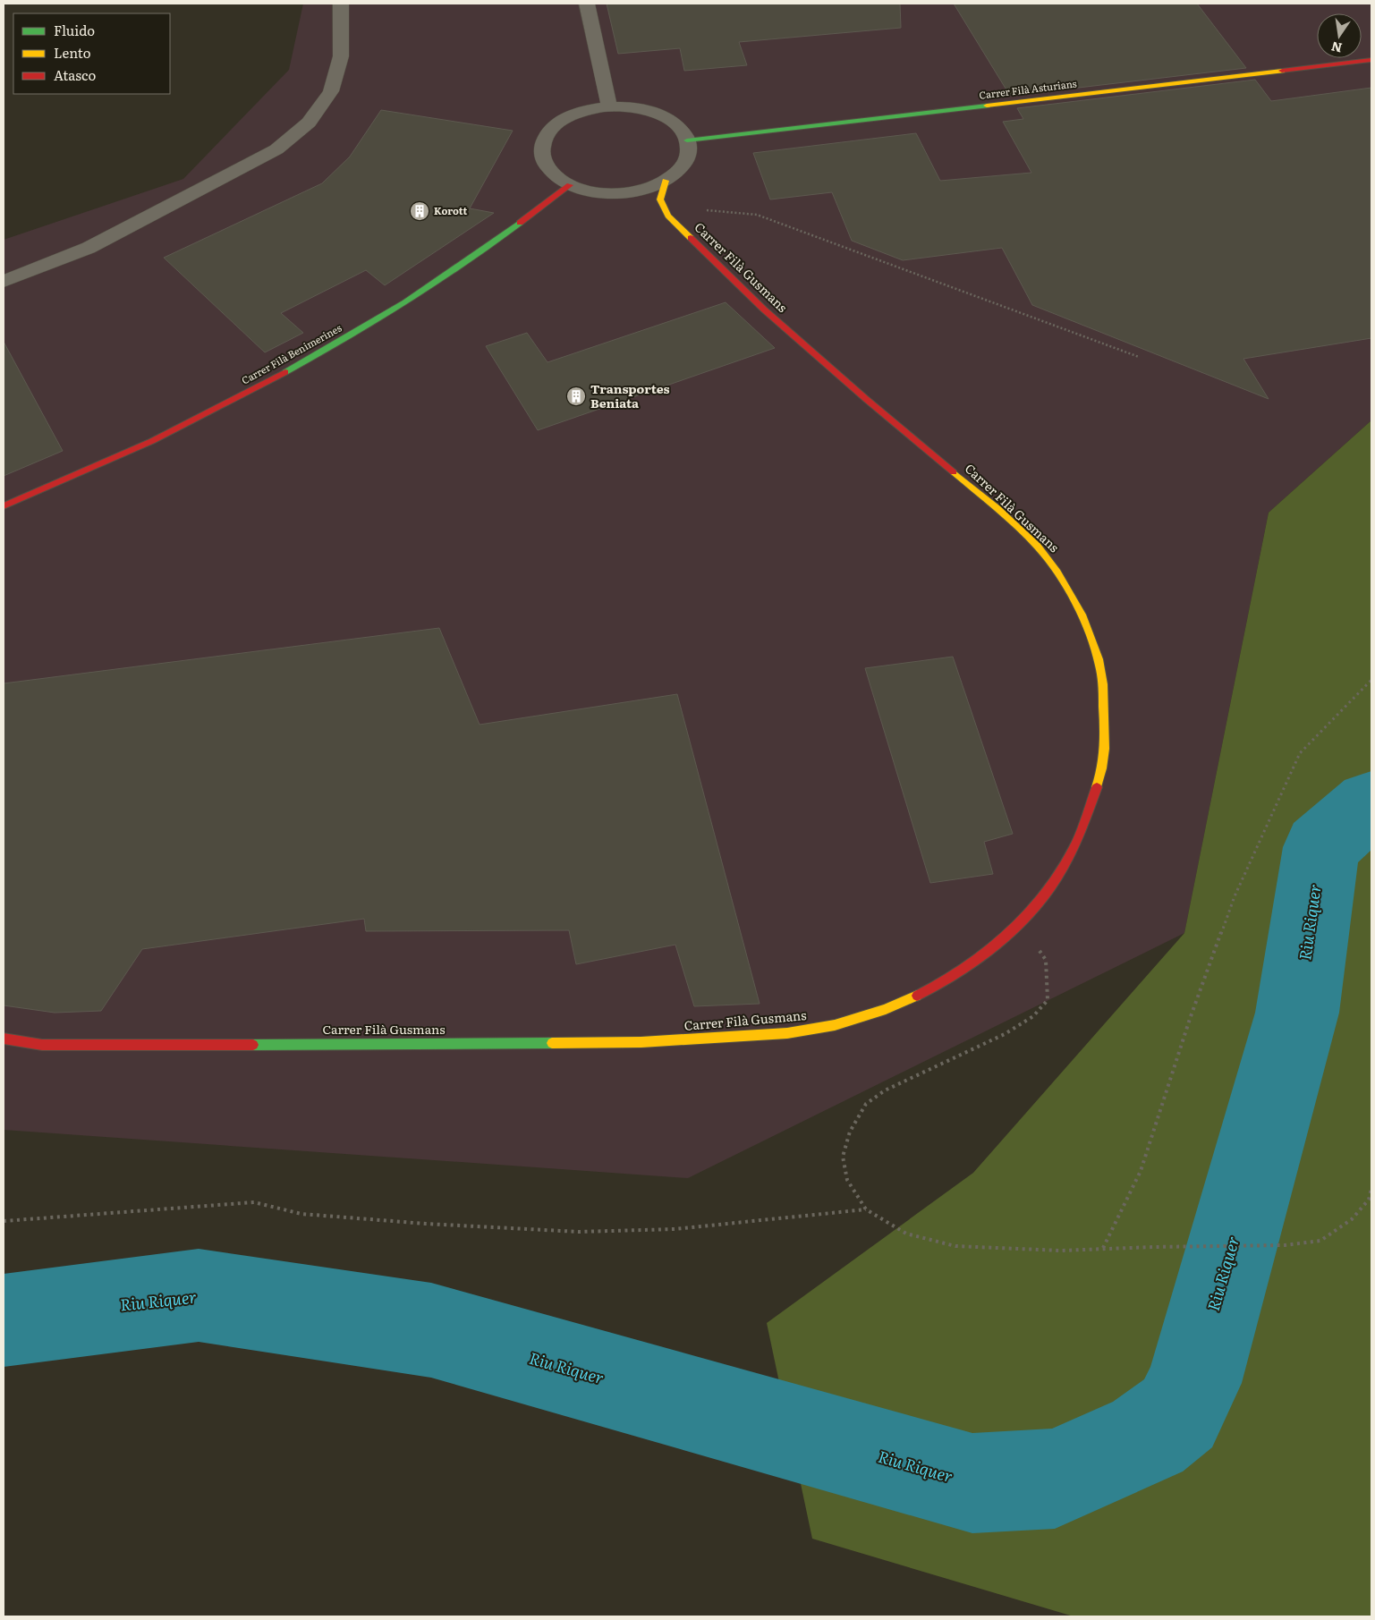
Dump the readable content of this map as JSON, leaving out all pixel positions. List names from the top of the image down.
{
  "streets": {
    "street": ["Carrer Filà Asturians", "Carrer Filà Gusmans", "Carrer Filà Benimerines"]
  },
  "crossings": [
    ["Carrer Filà Asturians", "Carrer Filà Benimerines"]
  ],
  "water": ["Riu Riquer"],
  "places": {
    "building": ["Korott", "Transportes Beniata"]
  },
  "legend": ["Fluido", "Lento", "Atasco"],
  "north": "bottom"
}
